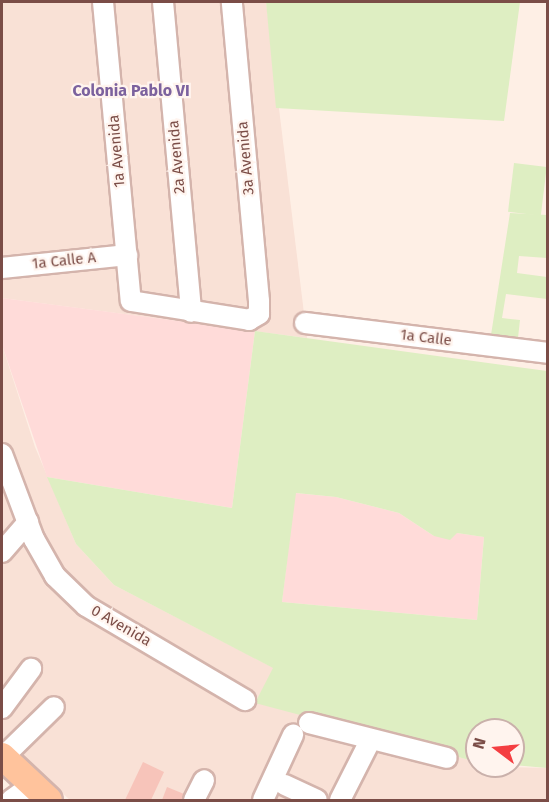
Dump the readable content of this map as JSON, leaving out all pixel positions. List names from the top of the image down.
{
  "streets": {
    "street": [
      "1a Avenida",
      "2a Avenida",
      "3a Avenida",
      "1a Calle A",
      "1a Calle",
      "0 Avenida"
    ]
  },
  "crossings": [
    ["1a Avenida", "2a Avenida"],
    ["1a Avenida", "3a Avenida"],
    ["1a Avenida", "1a Calle A"],
    ["2a Avenida", "3a Avenida"]
  ],
  "districts": ["Colonia Pablo VI"],
  "north": "left"
}
